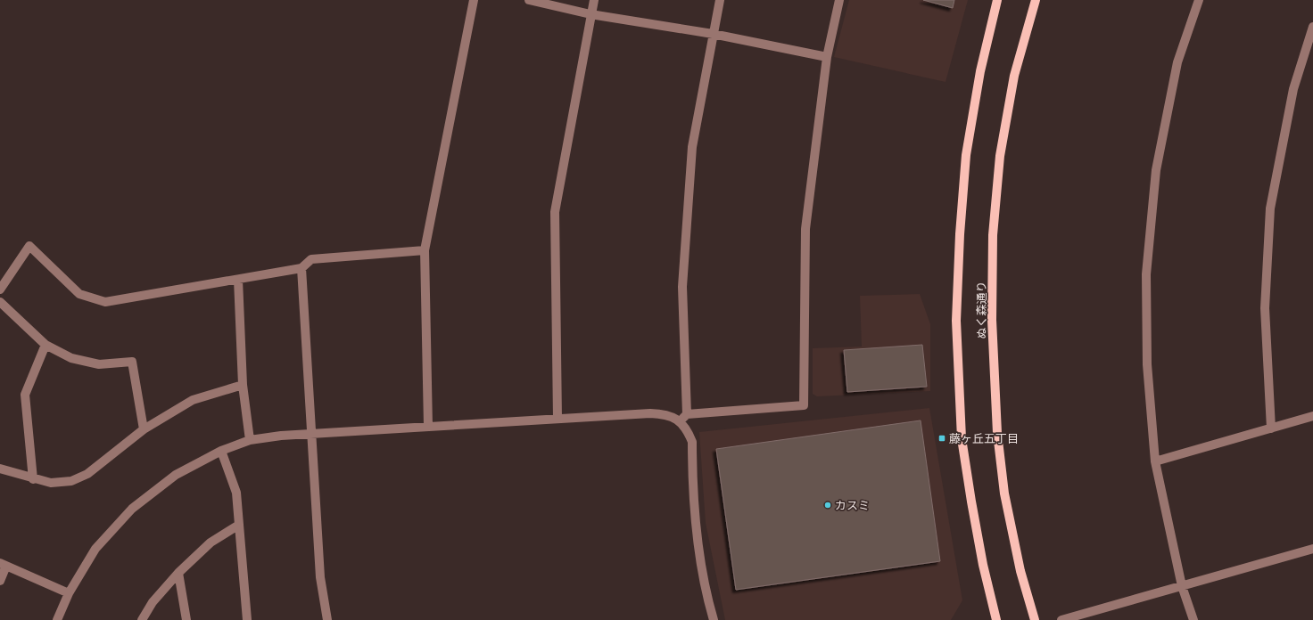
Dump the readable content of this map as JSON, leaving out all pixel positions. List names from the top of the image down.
{
  "streets": {
    "main road": ["ぬく森通り"]
  },
  "places": {
    "transit": ["藤ヶ丘五丁目"],
    "other": ["カスミ"]
  }
}
